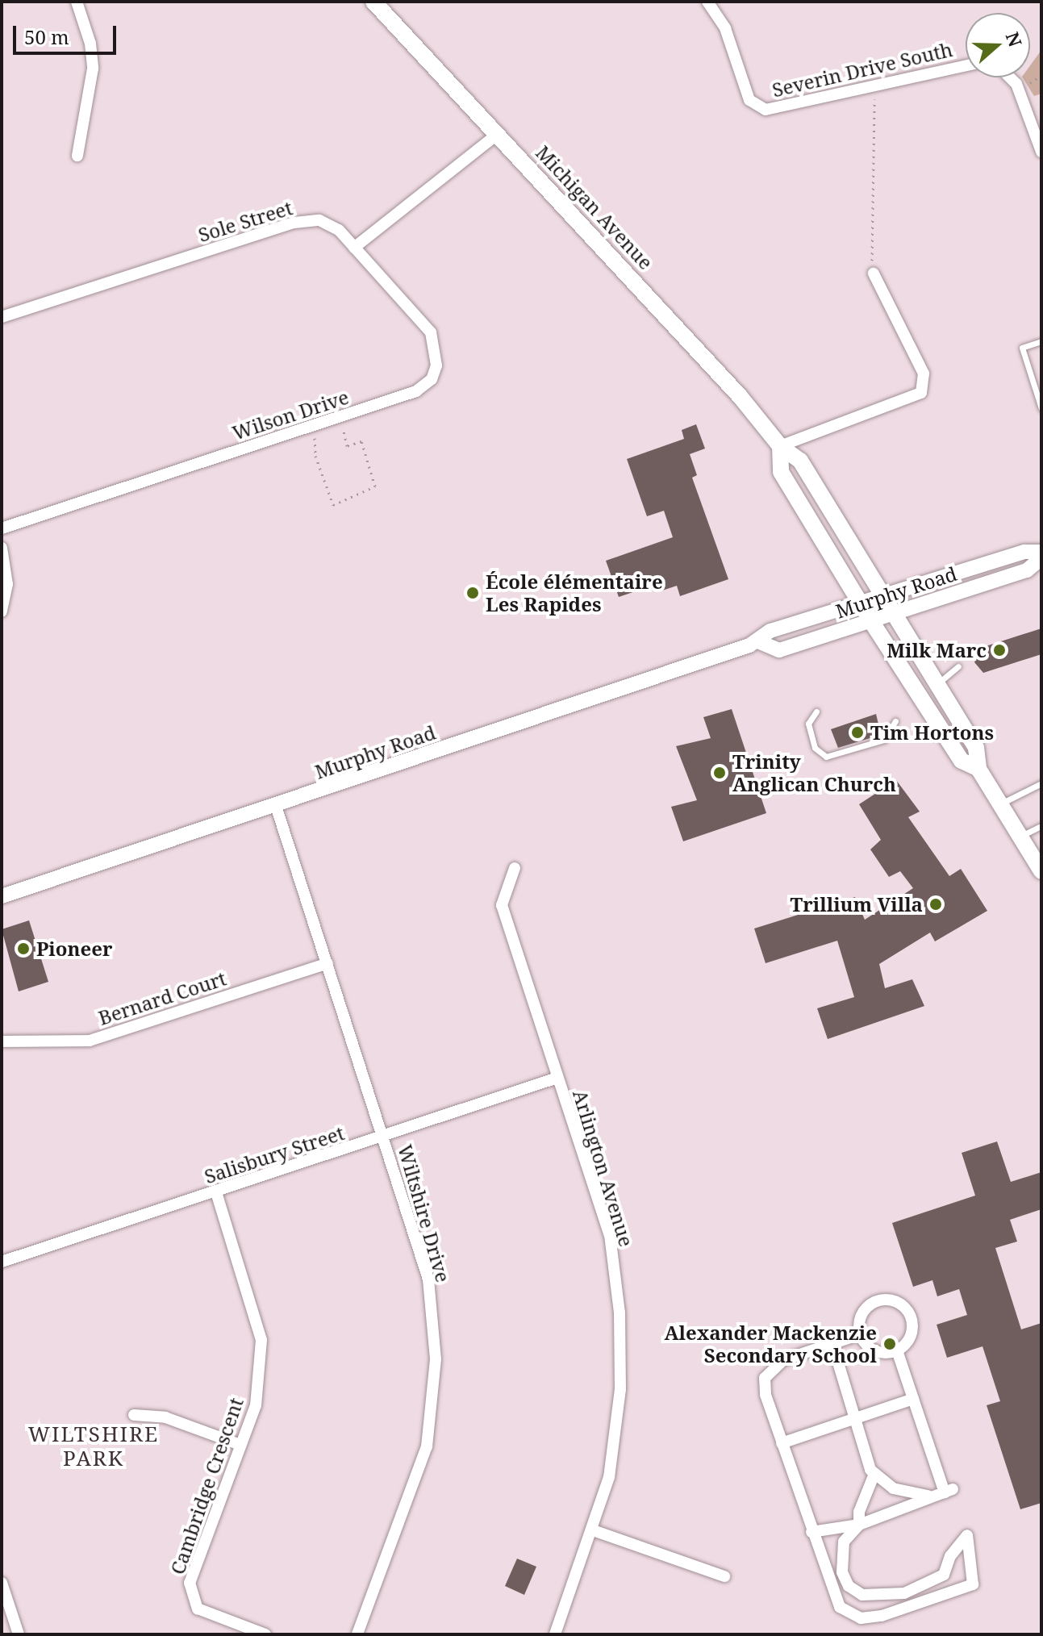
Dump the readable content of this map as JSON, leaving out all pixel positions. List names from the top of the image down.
{
  "streets": {
    "main road": ["Michigan Avenue"],
    "street": [
      "Severin Drive South",
      "Sole Street",
      "Wilson Drive",
      "Murphy Road",
      "Bernard Court",
      "Salisbury Street",
      "Arlington Avenue",
      "Wiltshire Drive",
      "Cambridge Crescent"
    ]
  },
  "crossings": [
    ["Michigan Avenue", "Murphy Road"],
    ["Sole Street", "Wilson Drive"],
    ["Murphy Road", "Wiltshire Drive"],
    ["Bernard Court", "Wiltshire Drive"],
    ["Salisbury Street", "Arlington Avenue"],
    ["Salisbury Street", "Wiltshire Drive"],
    ["Salisbury Street", "Cambridge Crescent"]
  ],
  "districts": ["WILTSHIRE PARK"],
  "places": [
    "École élémentaire Les Rapides",
    "Milk Marc",
    "Tim Hortons",
    "Trinity Anglican Church",
    "Trillium Villa",
    "Pioneer",
    "Alexander Mackenzie Secondary School"
  ],
  "scale_bar": "50 m",
  "north": "right"
}
